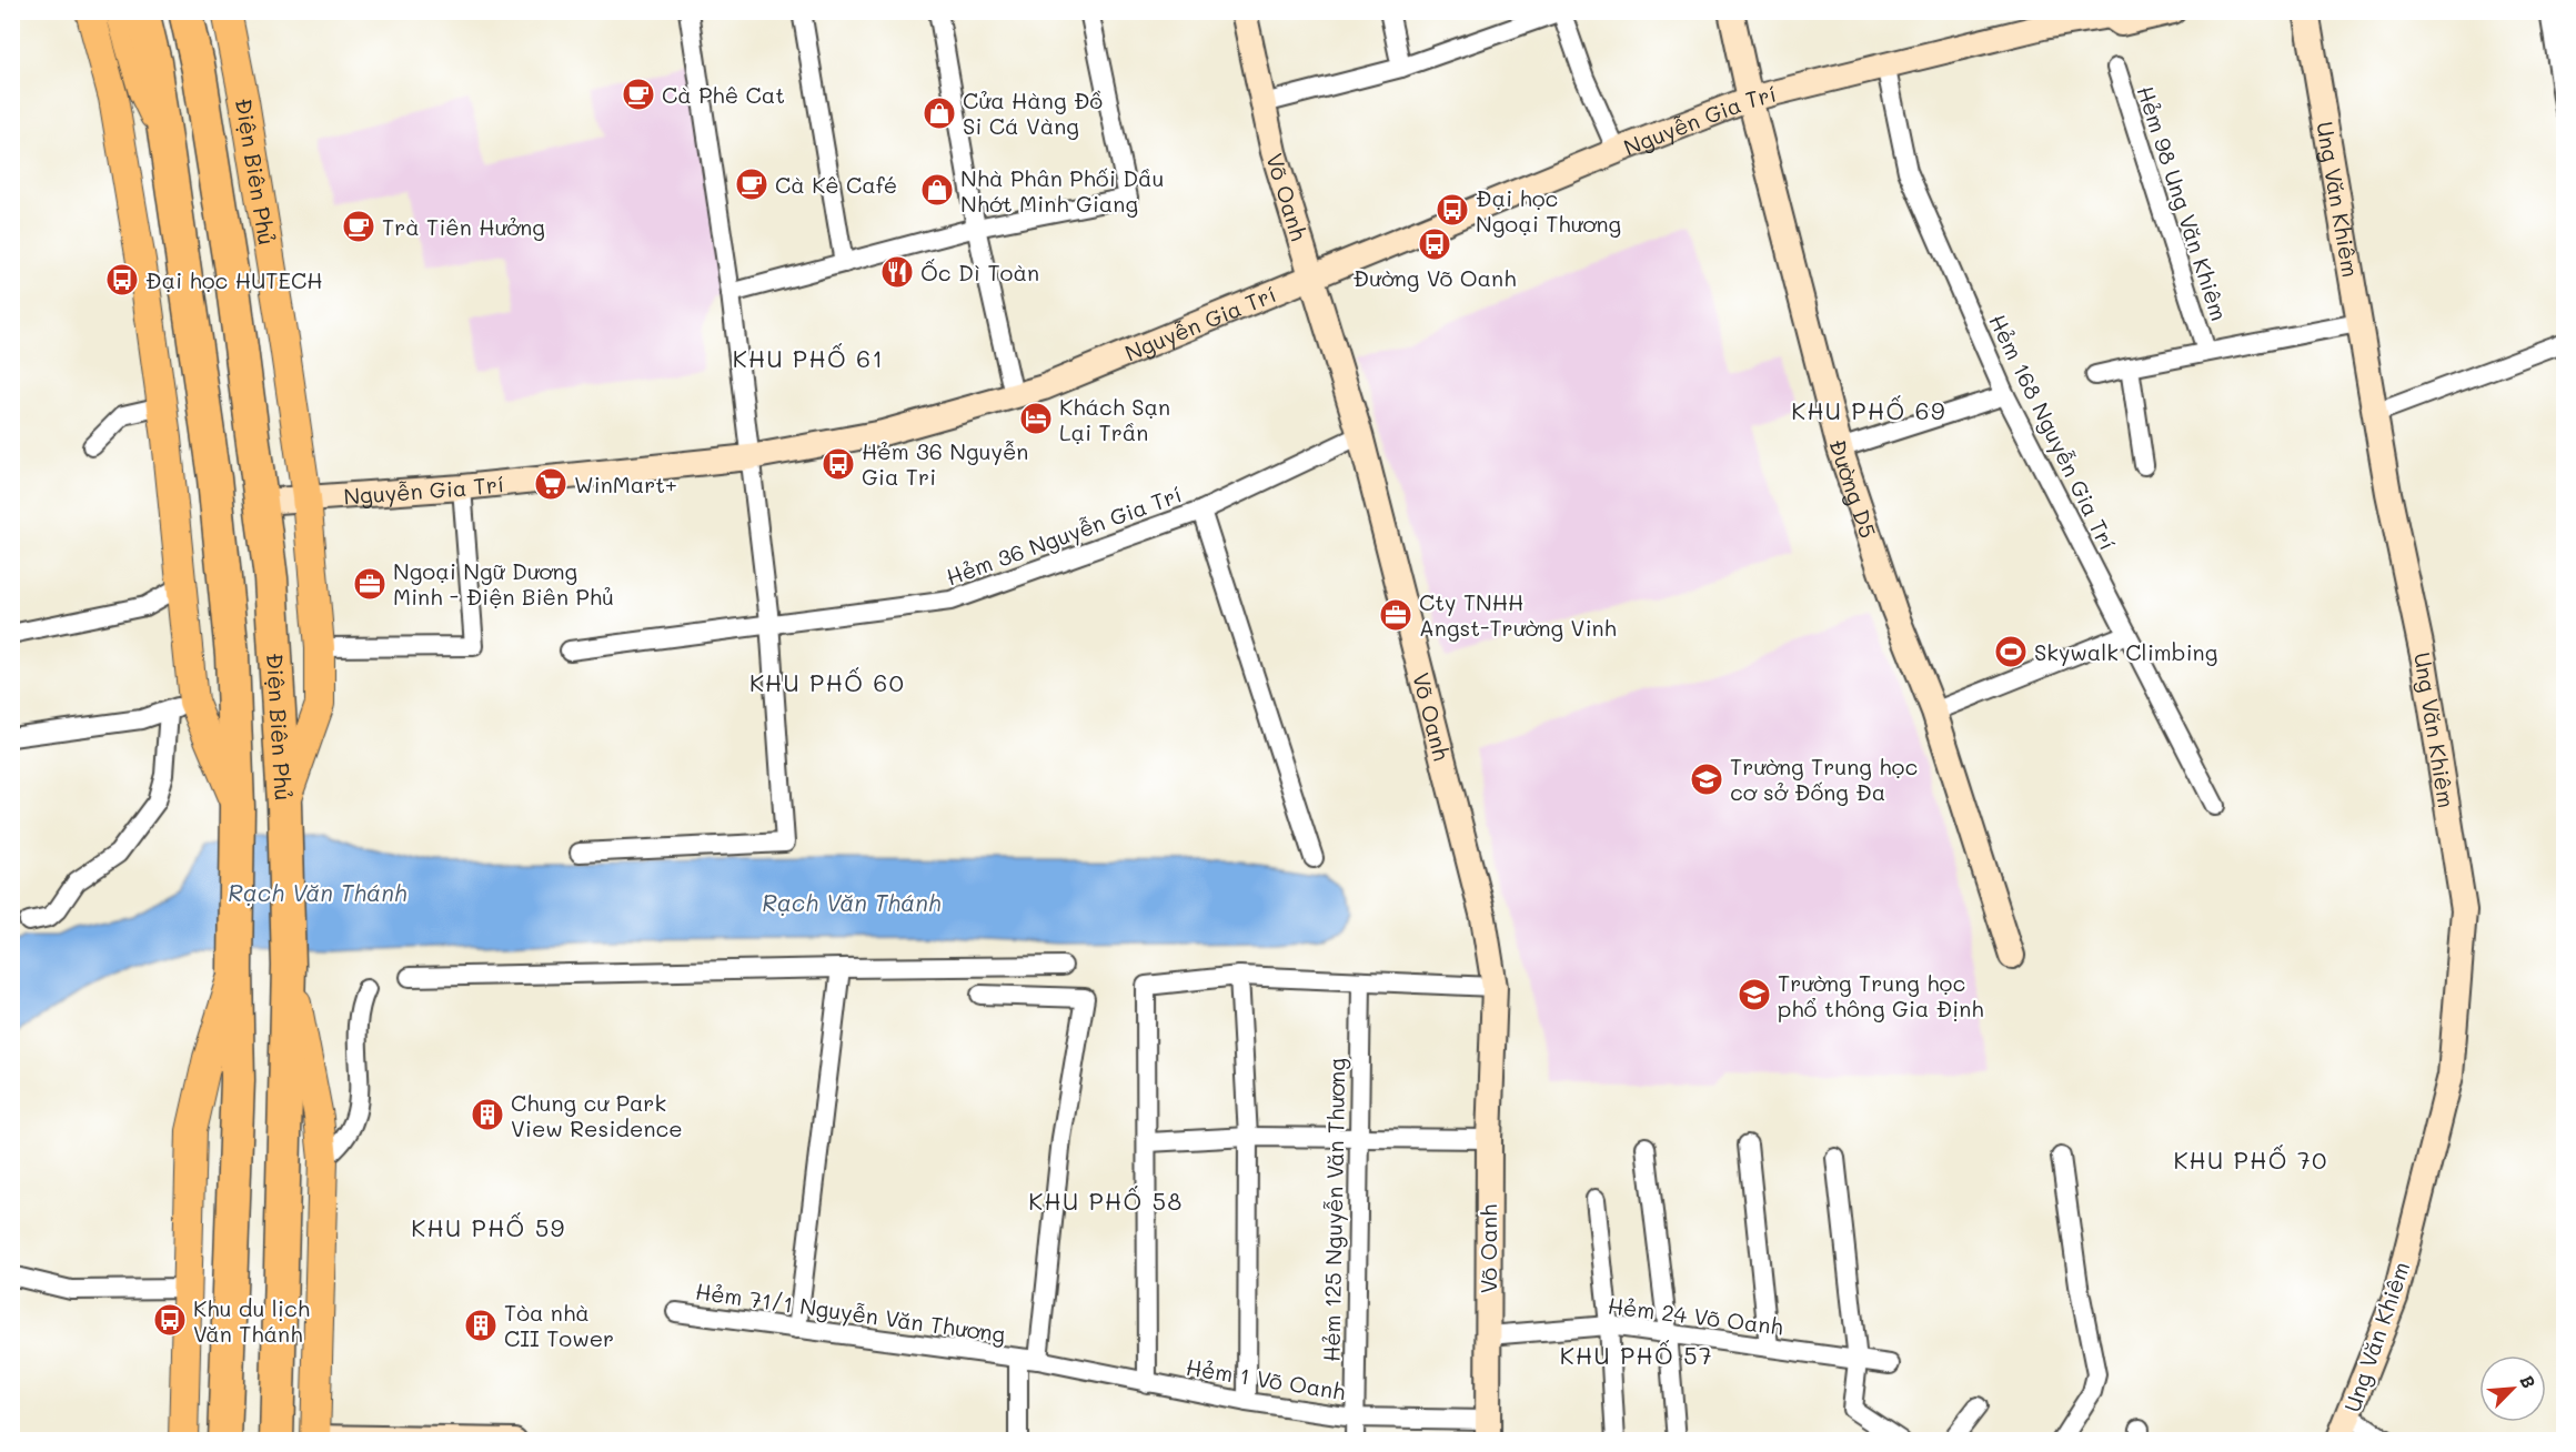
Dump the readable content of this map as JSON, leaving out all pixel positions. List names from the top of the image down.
{
  "streets": {
    "highway": ["Điện Biên Phủ"],
    "street": [
      "Nguyễn Gia Trí",
      "Võ Oanh",
      "Ung Văn Khiêm",
      "Hẻm 98 Ung Văn Khiêm",
      "Hẻm 168 Nguyễn Gia Trí",
      "Đường D5",
      "Hẻm 36 Nguyễn Gia Trí",
      "Hẻm 125 Nguyễn Văn Thương",
      "Hẻm 71/1 Nguyễn Văn Thương",
      "Hẻm 24 Võ Oanh",
      "Hẻm 1 Võ Oanh"
    ]
  },
  "crossings": [
    ["Nguyễn Gia Trí", "Điện Biên Phủ"],
    ["Nguyễn Gia Trí", "Võ Oanh"],
    ["Nguyễn Gia Trí", "Hẻm 168 Nguyễn Gia Trí"],
    ["Nguyễn Gia Trí", "Đường D5"],
    ["Võ Oanh", "Hẻm 36 Nguyễn Gia Trí"],
    ["Võ Oanh", "Hẻm 24 Võ Oanh"],
    ["Võ Oanh", "Hẻm 1 Võ Oanh"],
    ["Ung Văn Khiêm", "Hẻm 98 Ung Văn Khiêm"],
    ["Hẻm 125 Nguyễn Văn Thương", "Hẻm 1 Võ Oanh"],
    ["Hẻm 71/1 Nguyễn Văn Thương", "Hẻm 1 Võ Oanh"]
  ],
  "districts": [
    "KHU PHỐ 61",
    "KHU PHỐ 69",
    "KHU PHỐ 60",
    "KHU PHỐ 70",
    "KHU PHỐ 58",
    "KHU PHỐ 59",
    "KHU PHỐ 57"
  ],
  "water": ["Rạch Văn Thánh"],
  "places": {
    "cafe": ["Cà Phê Cat", "Cà Kê Café", "Trà Tiên Hưởng"],
    "shop": ["Cửa Hàng Đồ Si Cá Vàng", "Nhà Phân Phối Dầu Nhớt Minh Giang"],
    "bus stop": [
      "Đại học Ngoại Thương",
      "Đường Võ Oanh",
      "Đại học HUTECH",
      "Hẻm 36 Nguyễn Gia Tri",
      "Khu du lịch Văn Thánh"
    ],
    "restaurant": ["Ốc Dì Toàn"],
    "hotel": ["Khách Sạn Lại Trần"],
    "supermarket": ["WinMart+"],
    "office": ["Ngoại Ngữ Dương Minh - Điện Biên Phủ", "Cty TNHH Angst-Trường Vinh"],
    "sports": ["Skywalk Climbing"],
    "school or university": ["Trường Trung học cơ sở Đống Đa", "Trường Trung học phổ thông Gia Định"],
    "building": ["Chung cư Park View Residence", "Tòa nhà CII Tower"]
  },
  "north": "top right"
}
